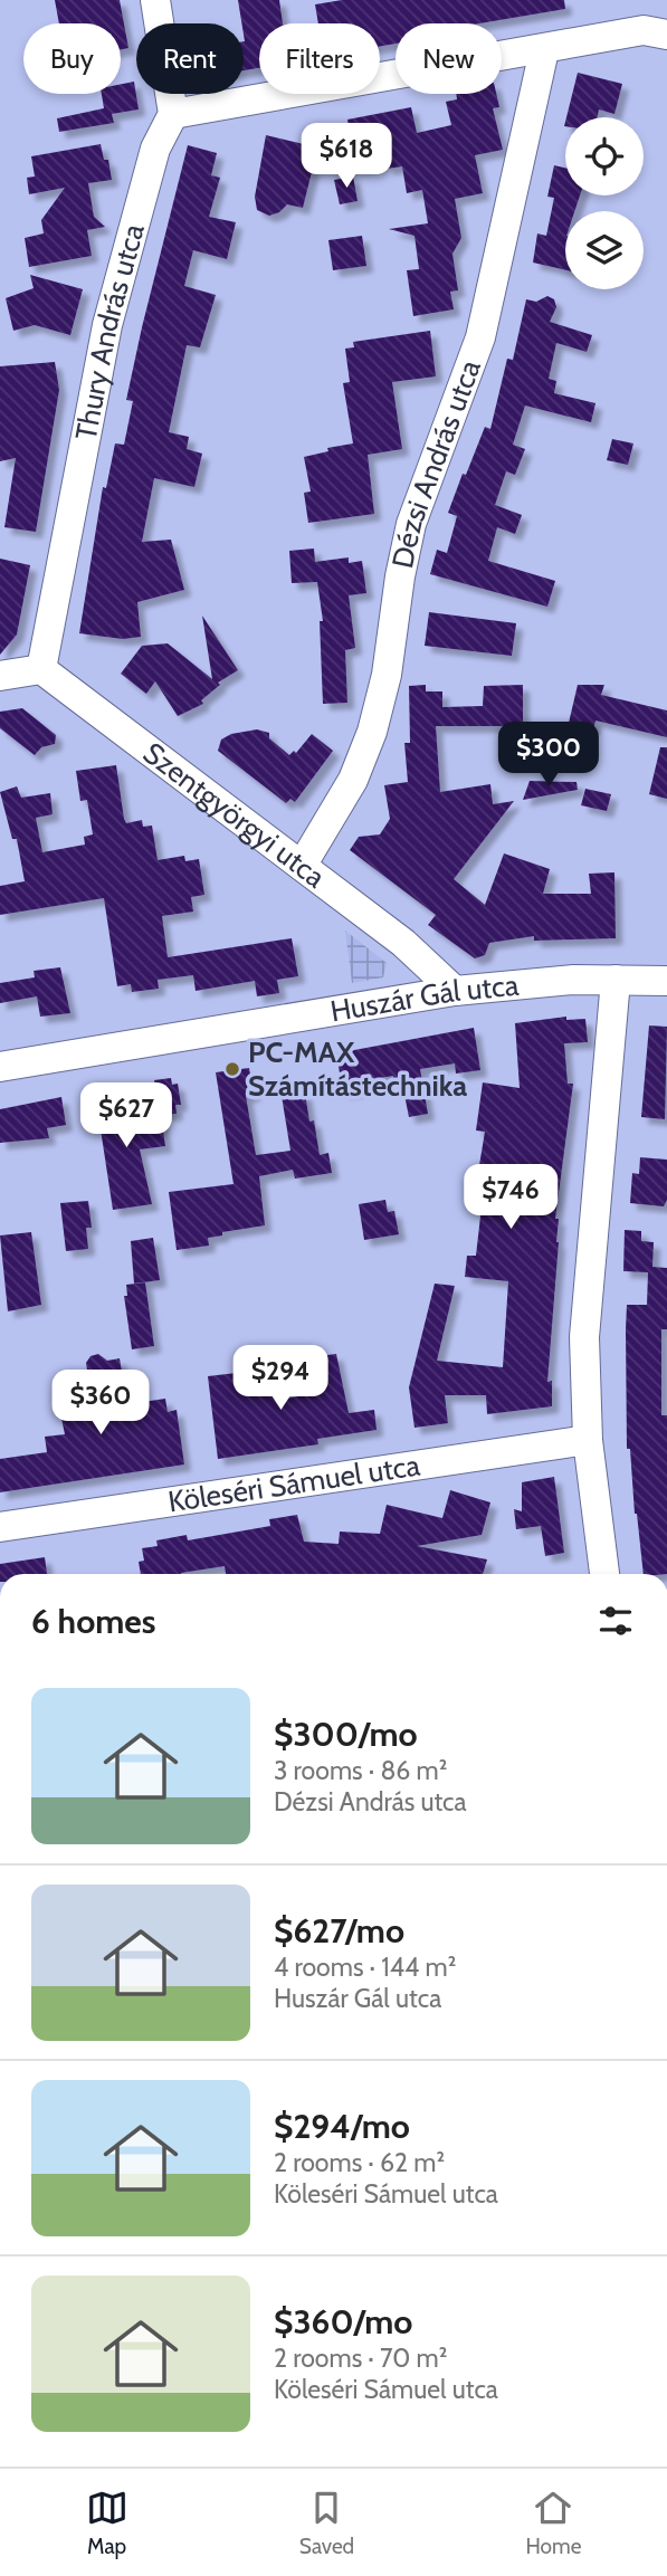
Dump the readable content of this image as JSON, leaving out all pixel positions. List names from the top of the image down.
{
  "streets": {
    "street": [
      "Thury András utca",
      "Dézsi András utca",
      "Szentgyörgyi utca",
      "Huszár Gál utca",
      "Köleséri Sámuel utca"
    ]
  },
  "crossings": [
    ["Thury András utca", "Szentgyörgyi utca"],
    ["Dézsi András utca", "Szentgyörgyi utca"],
    ["Szentgyörgyi utca", "Huszár Gál utca"]
  ],
  "places": ["PC-MAX Számítástechnika"],
  "page": {
    "chip": [
      "Buy",
      "Rent",
      "Filters",
      "New"
    ],
    "price": [
      "$618",
      "$300",
      "$627",
      "$746",
      "$294",
      "$360"
    ],
    "heading": "6 homes",
    "list": [
      {
        "name": "$300/mo",
        "note": "3 rooms · 86 m² · Dézsi András utca"
      },
      {
        "name": "$627/mo",
        "note": "4 rooms · 144 m² · Huszár Gál utca"
      },
      {
        "name": "$294/mo",
        "note": "2 rooms · 62 m² · Köleséri Sámuel utca"
      },
      {
        "name": "$360/mo",
        "note": "2 rooms · 70 m² · Köleséri Sámuel utca"
      }
    ],
    "tabs": ["Map", "Saved", "Home"]
  }
}
